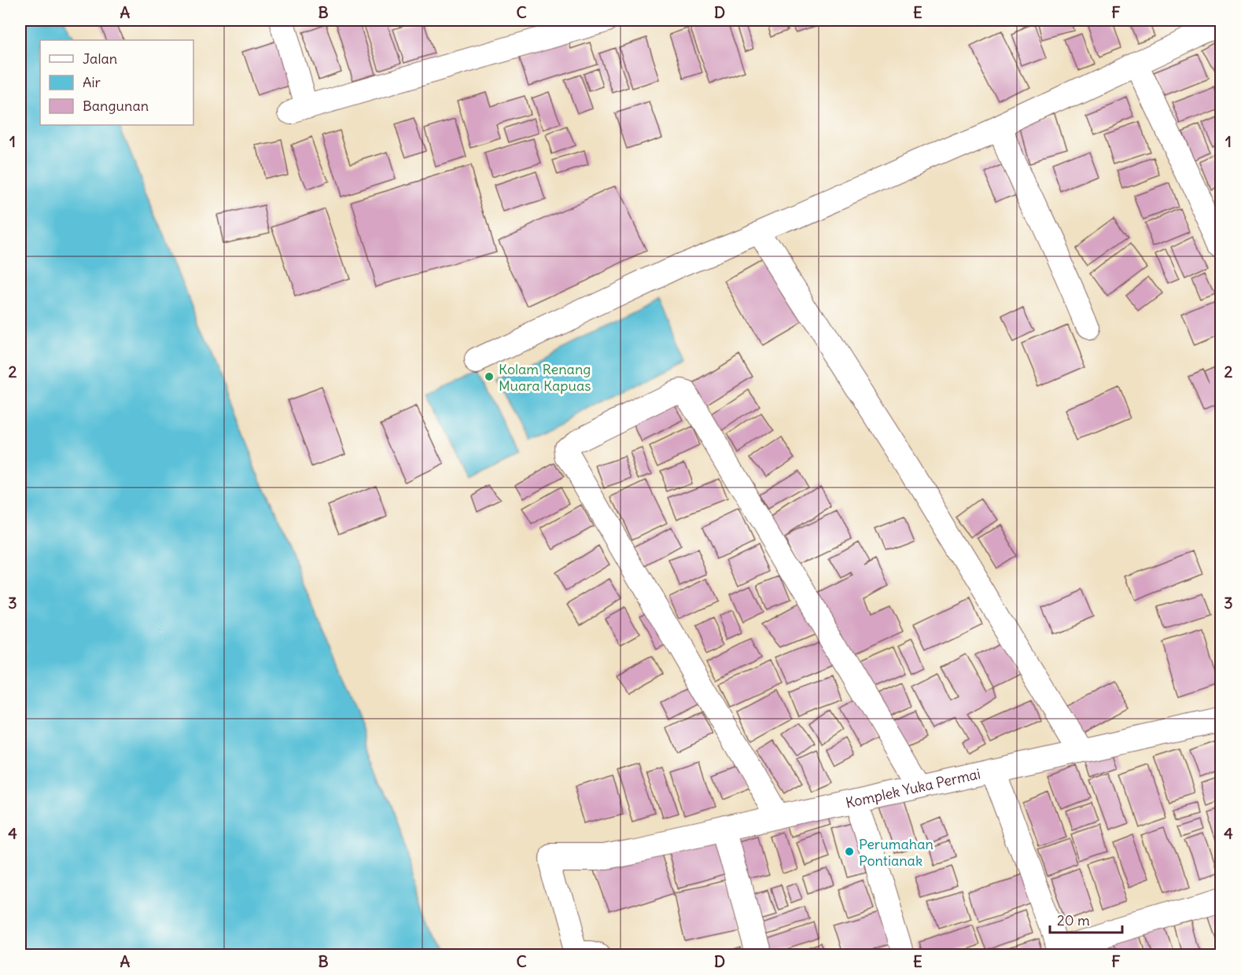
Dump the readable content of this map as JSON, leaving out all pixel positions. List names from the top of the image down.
{
  "streets": {
    "street": ["Komplek Yuka Permai"]
  },
  "places": ["Kolam Renang Muara Kapuas", "Perumahan Pontianak"],
  "legend": ["Jalan", "Air", "Bangunan"],
  "scale_bar": "20 m",
  "grid": {
    "columns": [
      "A",
      "B",
      "C",
      "D",
      "E",
      "F"
    ],
    "rows": [
      "1",
      "2",
      "3",
      "4"
    ]
  }
}
